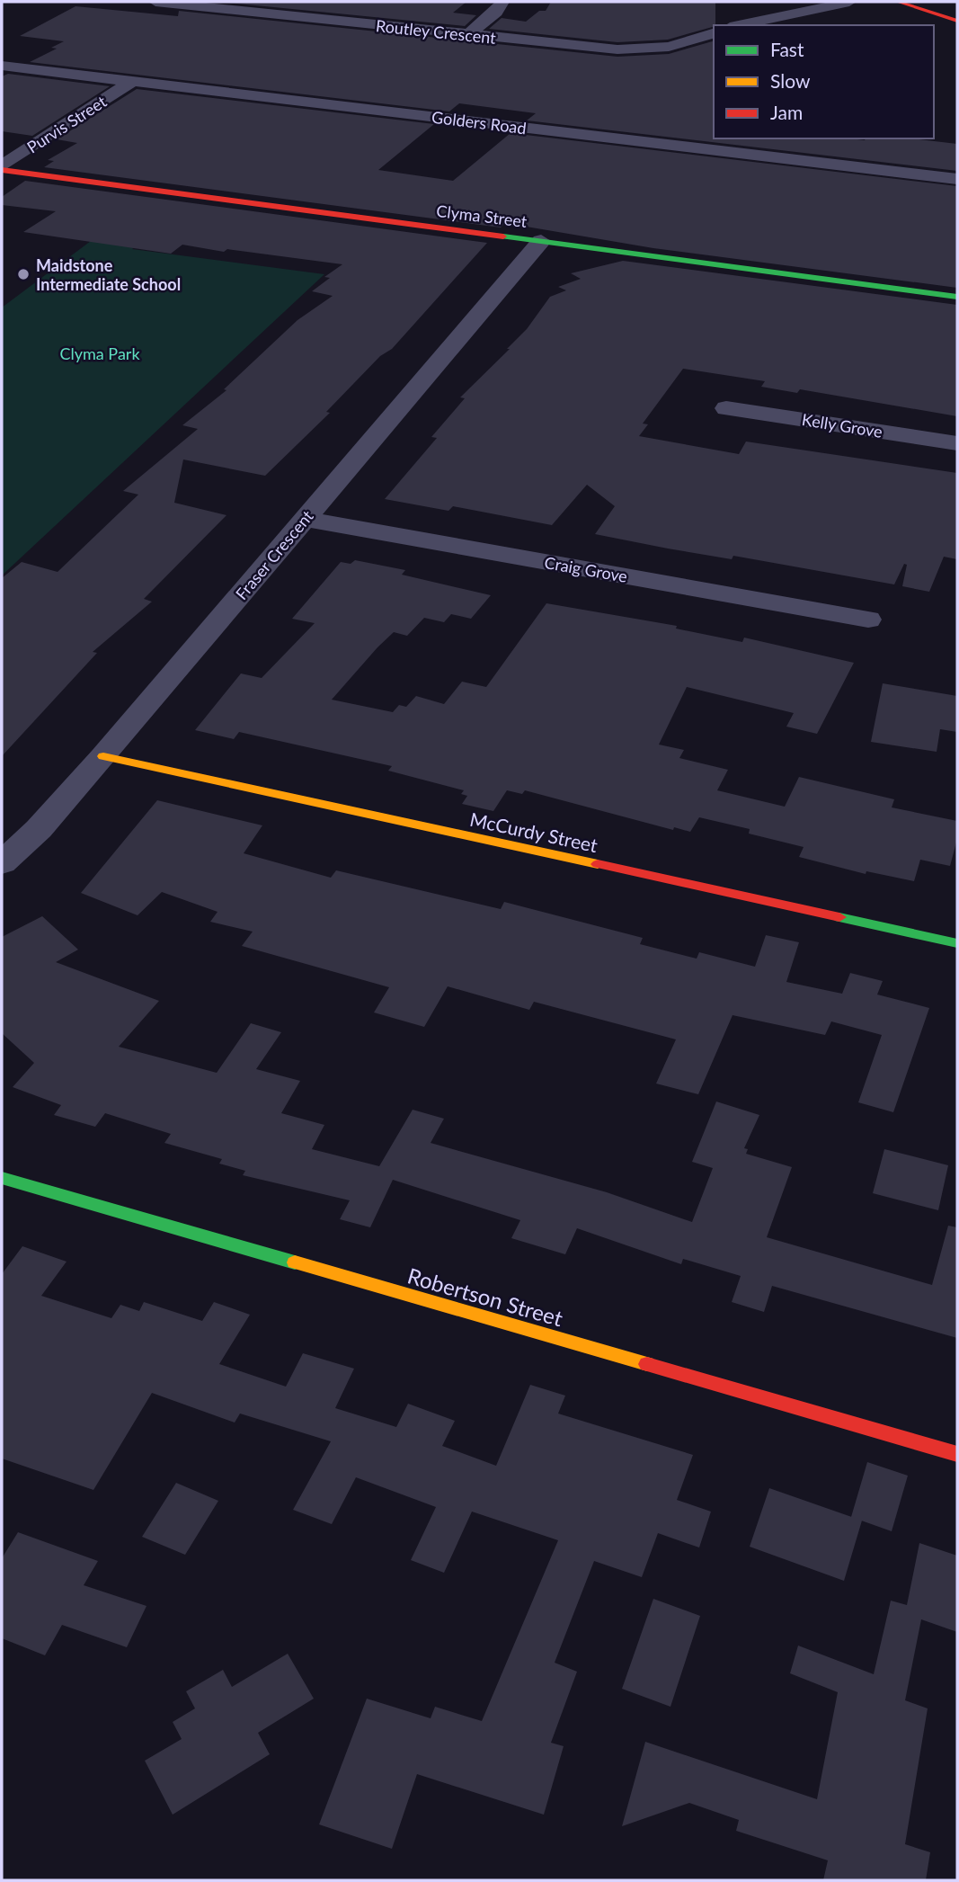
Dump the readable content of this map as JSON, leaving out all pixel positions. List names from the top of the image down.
{
  "streets": {
    "street": [
      "Routley Crescent",
      "Golders Road",
      "Purvis Street",
      "Clyma Street",
      "Kelly Grove",
      "Fraser Crescent",
      "Craig Grove",
      "McCurdy Street",
      "Robertson Street"
    ]
  },
  "crossings": [
    ["Golders Road", "Purvis Street"],
    ["Purvis Street", "Clyma Street"],
    ["Clyma Street", "Fraser Crescent"],
    ["Fraser Crescent", "Craig Grove"],
    ["Fraser Crescent", "McCurdy Street"]
  ],
  "parks": ["Clyma Park"],
  "places": ["Maidstone Intermediate School"],
  "legend": ["Fast", "Slow", "Jam"]
}
